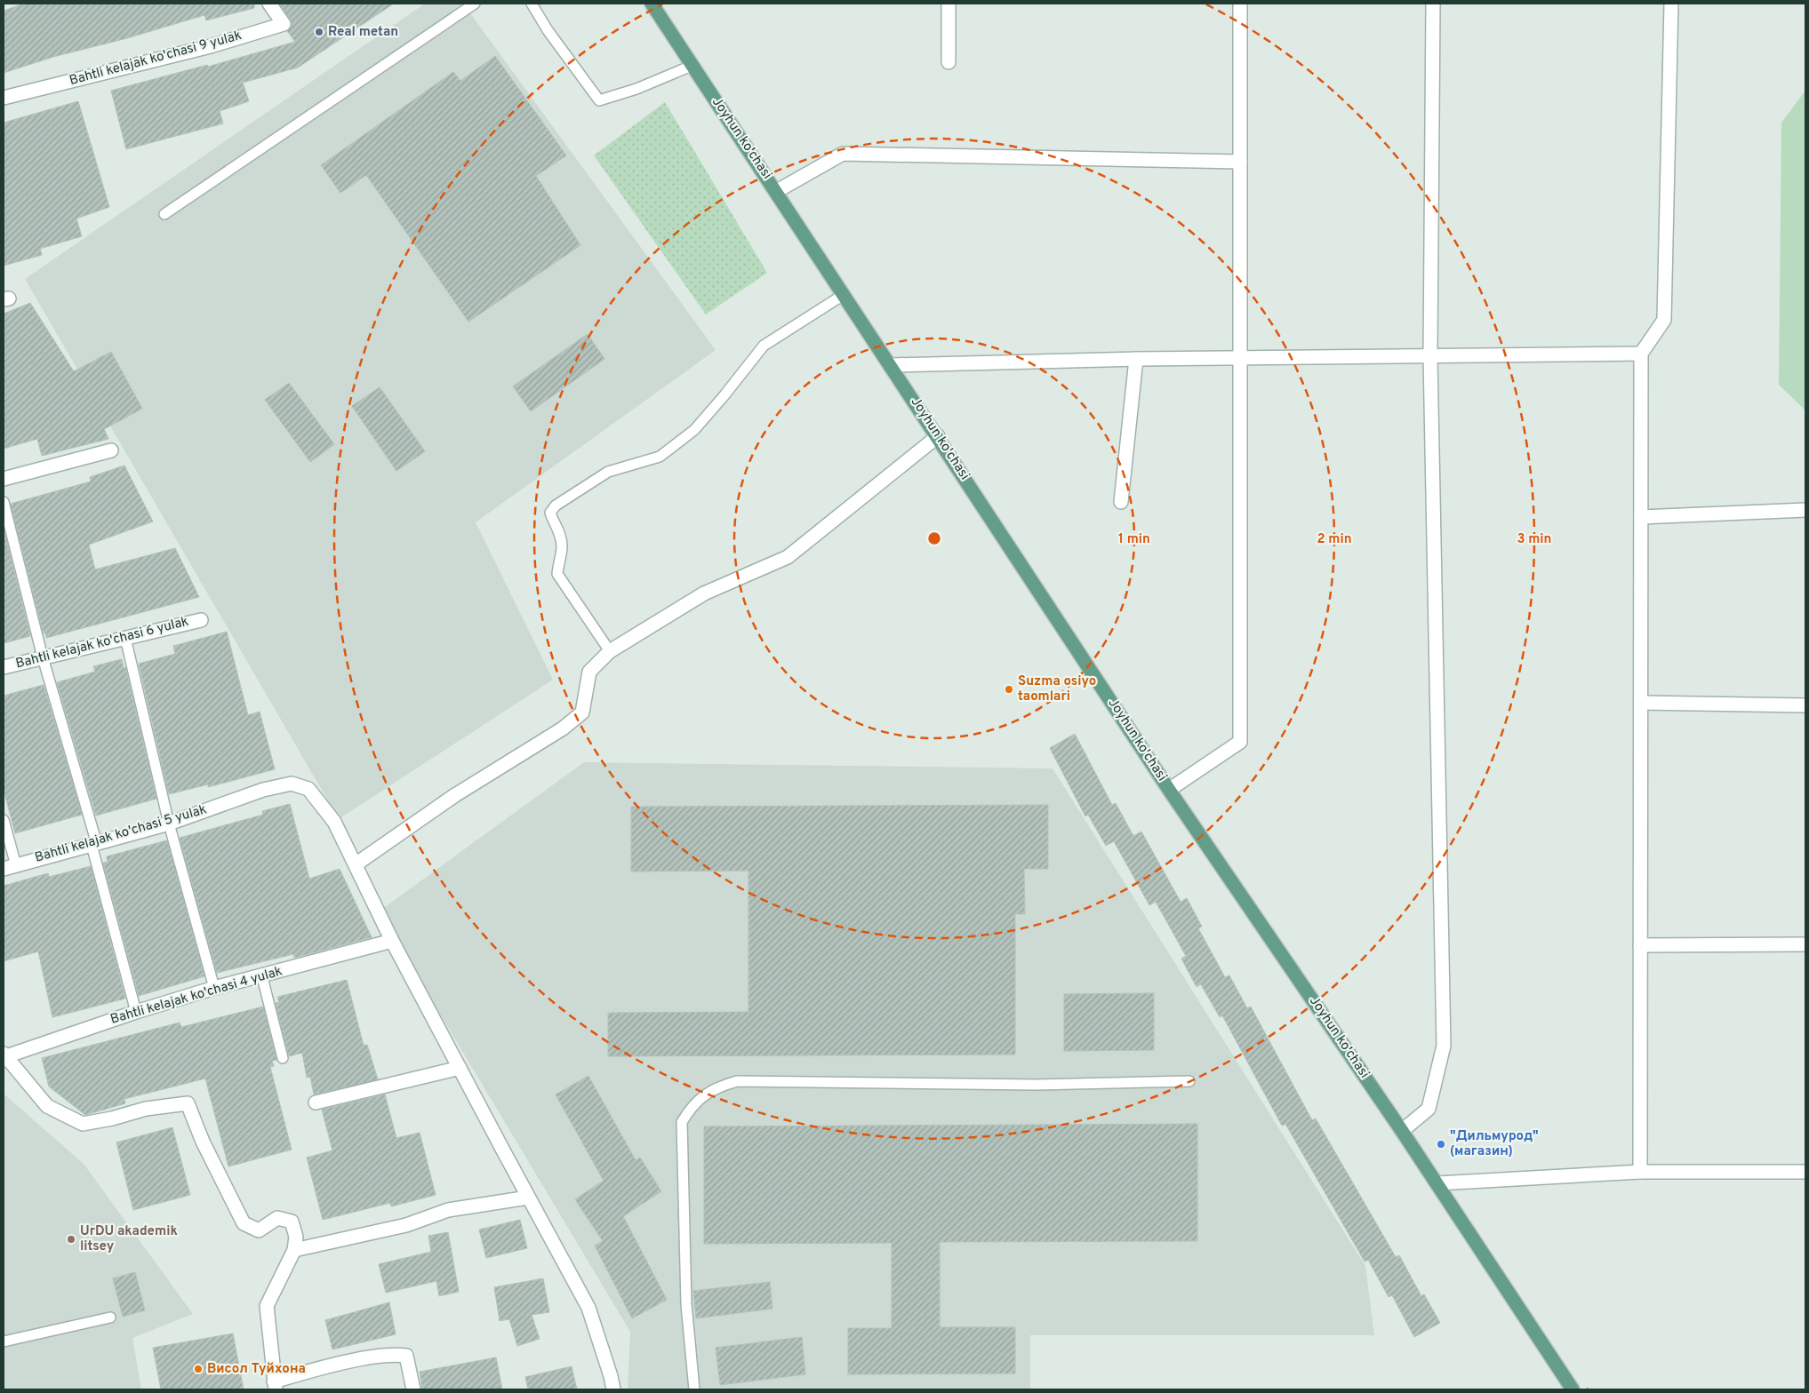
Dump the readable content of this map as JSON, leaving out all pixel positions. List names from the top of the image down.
{
  "streets": {
    "main road": ["Joyhun ko'chasi"],
    "street": [
      "Bahtli kelajak ko'chasi 9 yulak",
      "Bahtli kelajak ko'chasi 6 yulak",
      "Bahtli kelajak ko'chasi 5 yulak",
      "Bahtli kelajak ko'chasi 4 yulak"
    ]
  },
  "crossings": [
    ["Bahtli kelajak ko'chasi 5 yulak", "Bahtli kelajak ko'chasi 4 yulak"]
  ],
  "places": [
    "Real metan",
    "Suzma osiyo taomlari",
    "\"Дильмурод\" (магазин)",
    "UrDU akademik litsey",
    "Висол Туйхона"
  ],
  "rings": ["1 min", "2 min", "3 min"]
}
